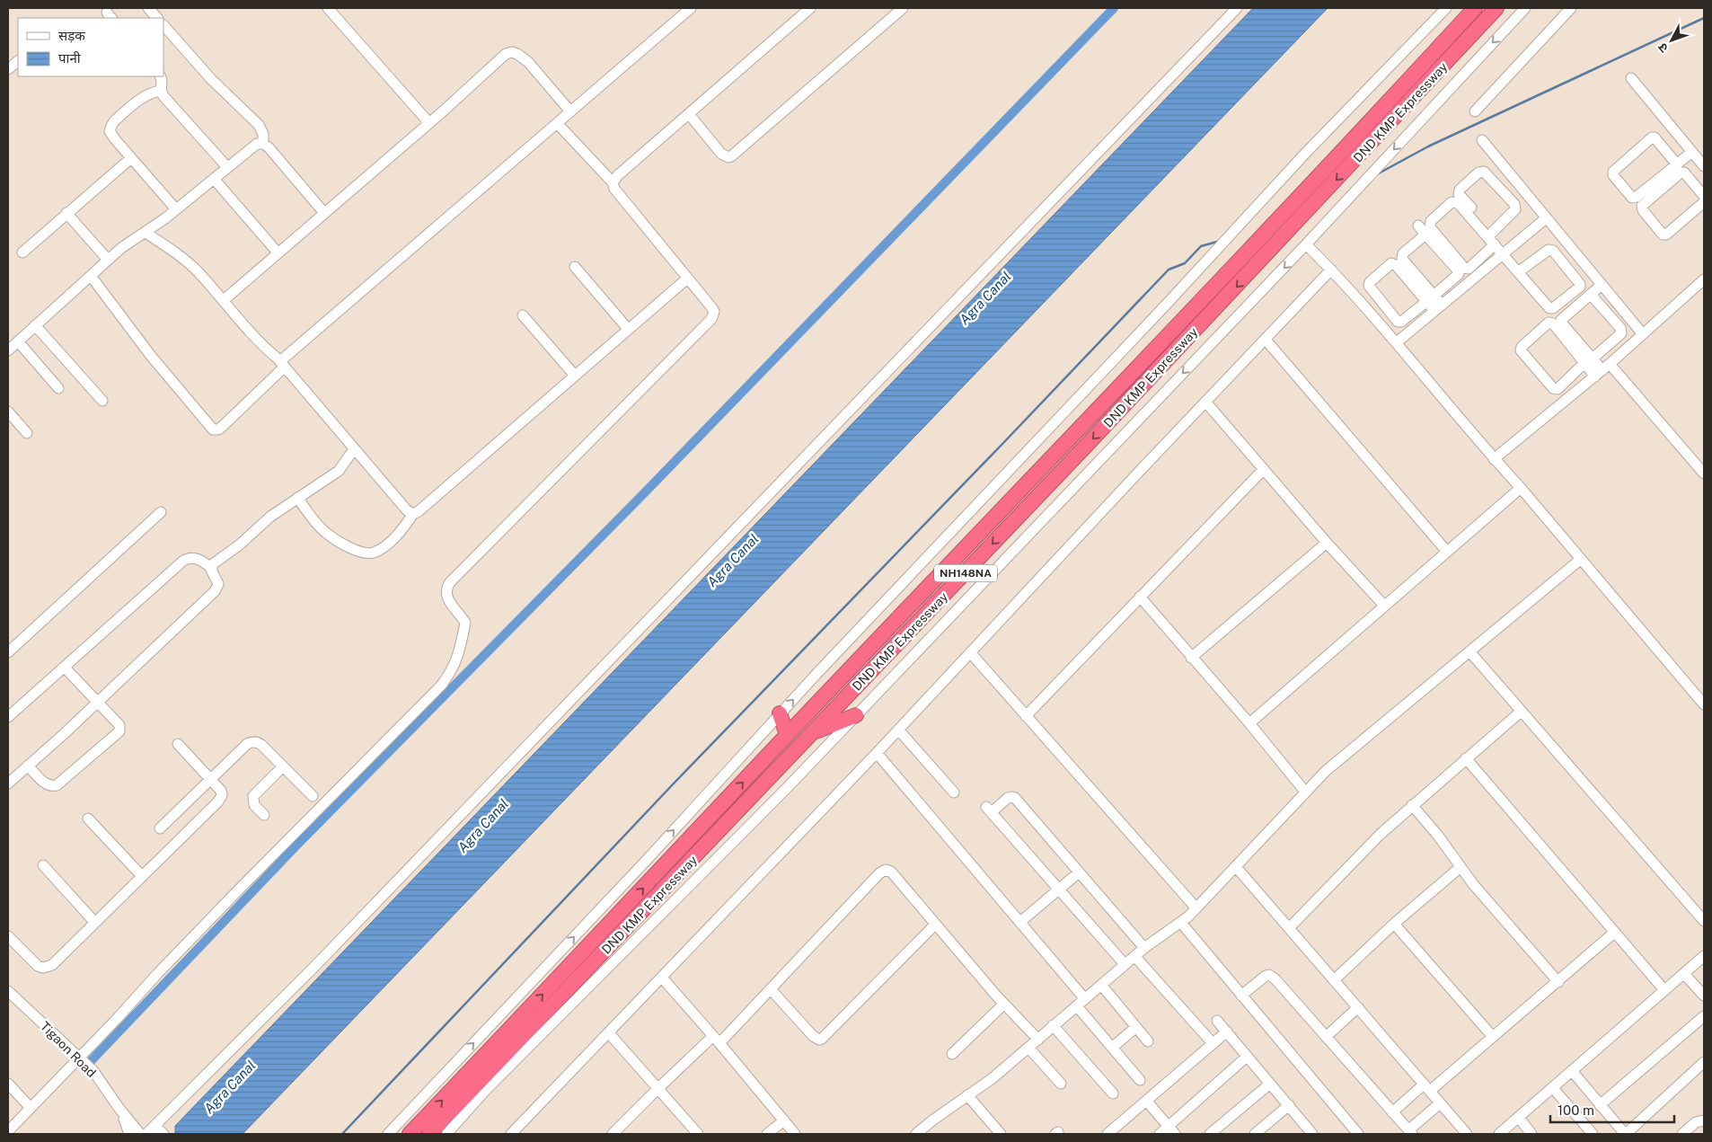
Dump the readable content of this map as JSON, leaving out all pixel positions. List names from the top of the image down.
{
  "streets": {
    "highway": ["DND KMP Expressway", "NH148NA"],
    "street": ["Tigaon Road"]
  },
  "water": ["Agra Canal"],
  "legend": ["सड़क", "पानी"],
  "scale_bar": "100 m",
  "north": "bottom left"
}
